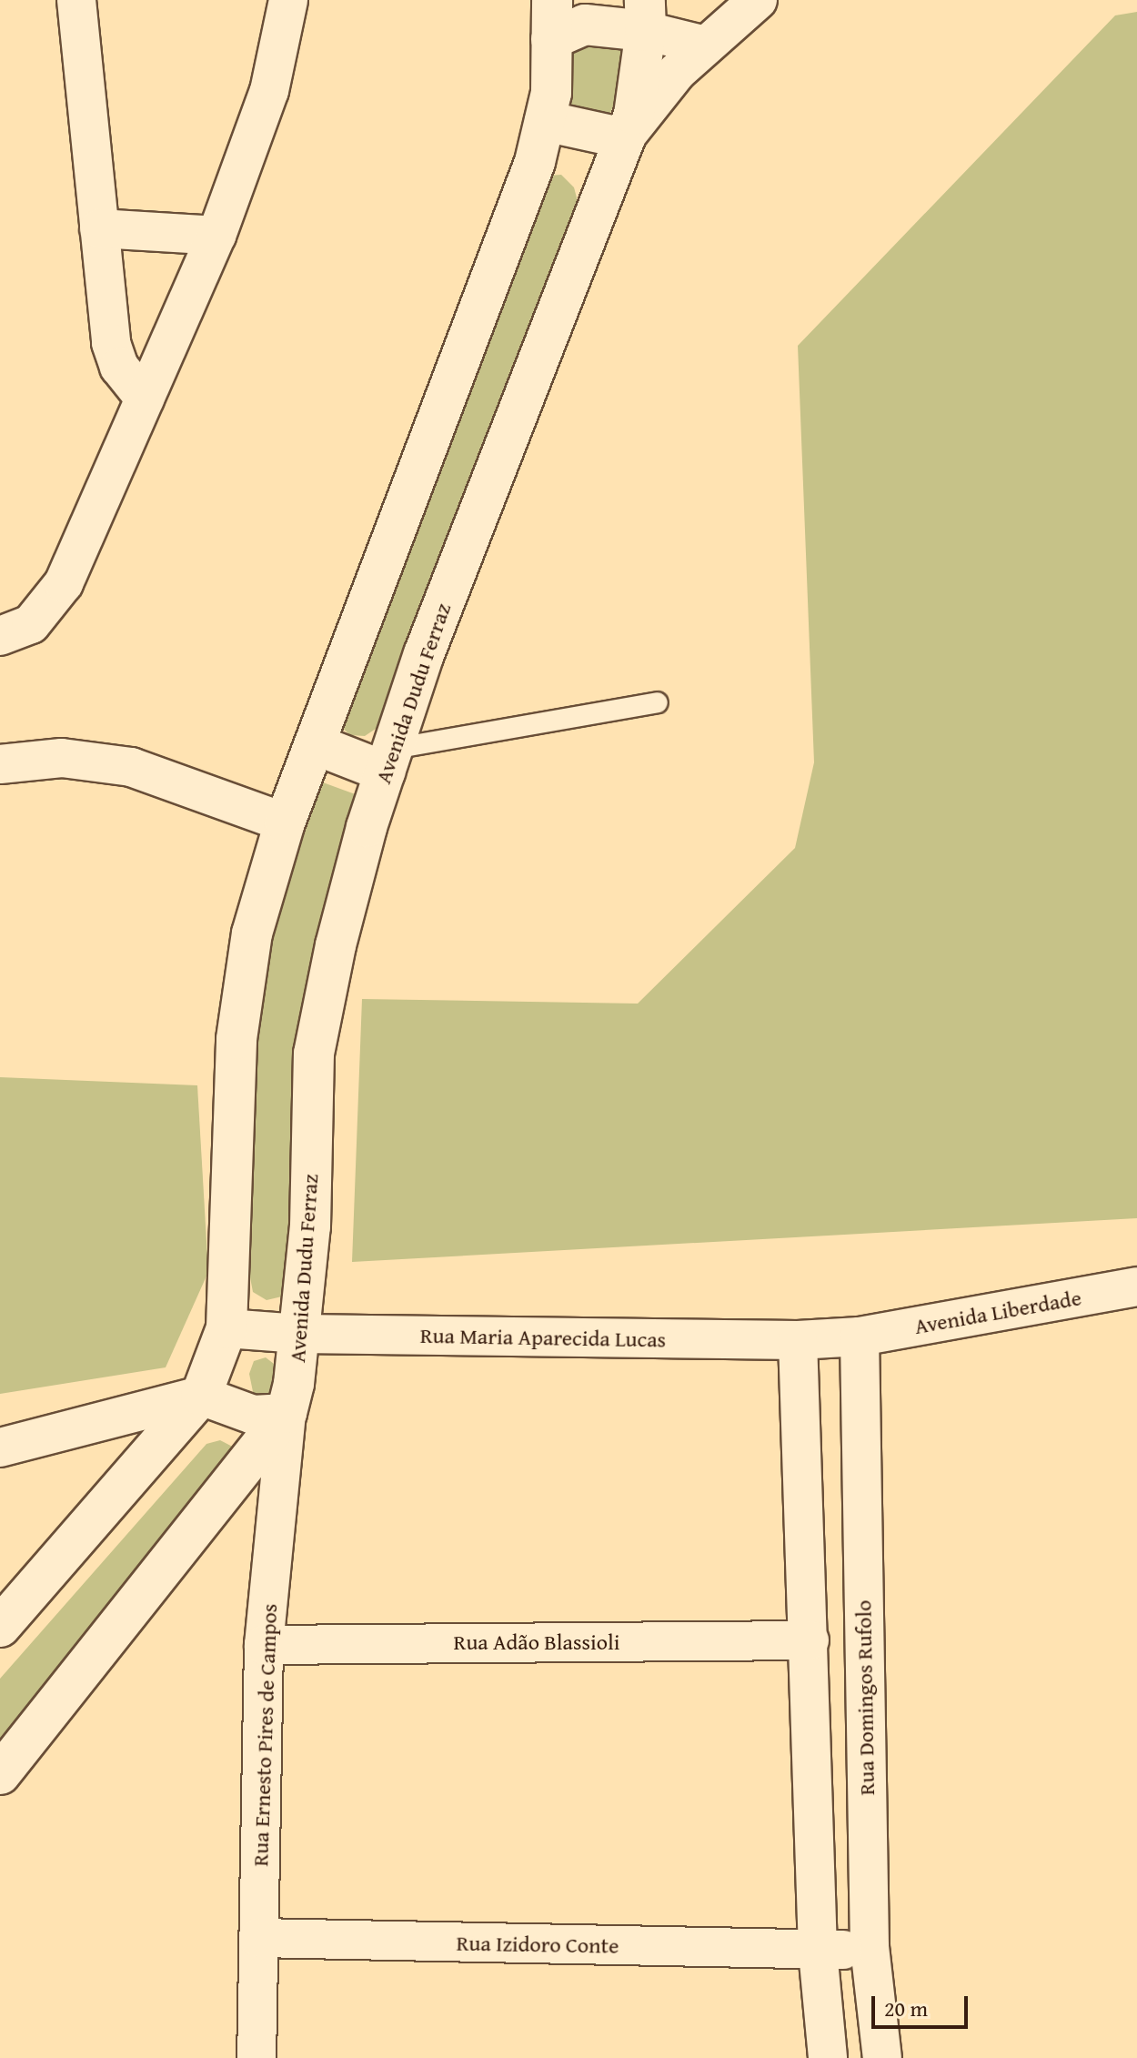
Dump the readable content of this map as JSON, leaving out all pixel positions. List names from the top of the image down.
{
  "streets": {
    "main road": ["Avenida Dudu Ferraz"],
    "street": [
      "Avenida Liberdade",
      "Rua Maria Aparecida Lucas",
      "Rua Adão Blassioli",
      "Rua Domingos Rufolo",
      "Rua Ernesto Pires de Campos",
      "Rua Izidoro Conte"
    ]
  },
  "crossings": [
    ["Avenida Dudu Ferraz", "Rua Maria Aparecida Lucas"],
    ["Avenida Dudu Ferraz", "Rua Ernesto Pires de Campos"],
    ["Avenida Liberdade", "Rua Maria Aparecida Lucas"],
    ["Avenida Liberdade", "Rua Domingos Rufolo"],
    ["Rua Maria Aparecida Lucas", "Rua Domingos Rufolo"],
    ["Rua Adão Blassioli", "Rua Ernesto Pires de Campos"],
    ["Rua Domingos Rufolo", "Rua Izidoro Conte"],
    ["Rua Ernesto Pires de Campos", "Rua Izidoro Conte"]
  ],
  "scale_bar": "20 m"
}
